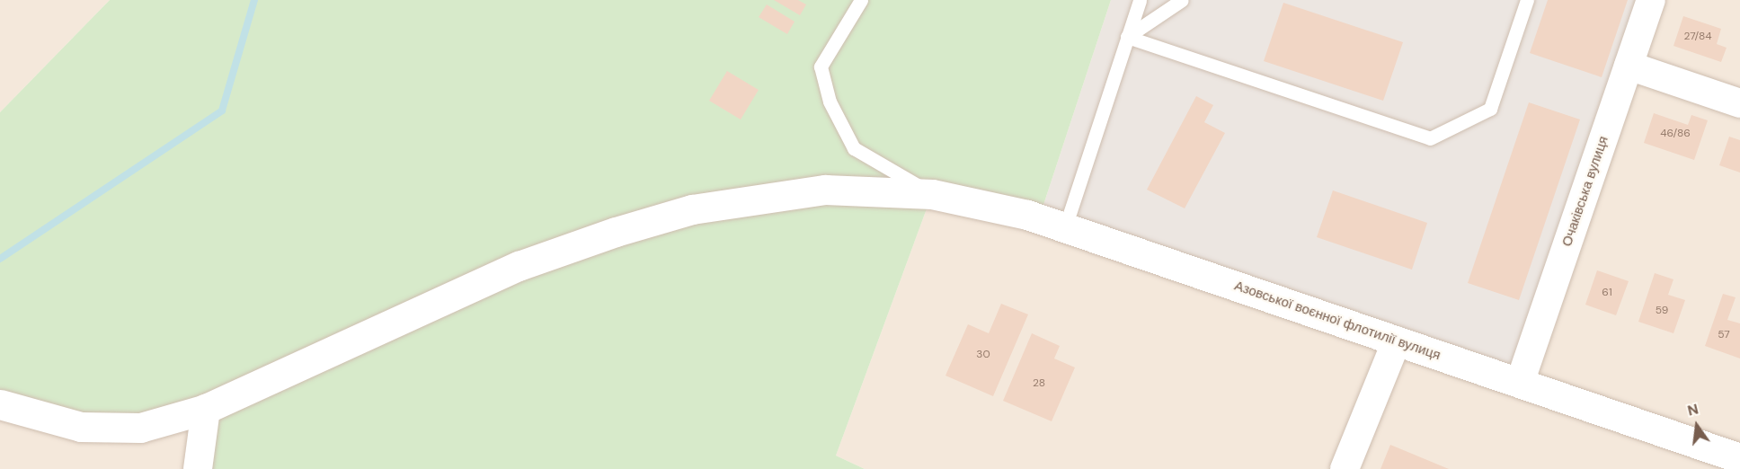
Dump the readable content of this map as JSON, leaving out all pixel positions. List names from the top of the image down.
{
  "streets": {
    "street": ["Очаківська вулиця", "Азовської воєнної флотилії вулиця"]
  },
  "crossings": [
    ["Очаківська вулиця", "Азовської воєнної флотилії вулиця"]
  ],
  "house_numbers": [
    "27/84",
    "46/86",
    "61",
    "59",
    "57",
    "30",
    "28"
  ],
  "north": "top"
}
